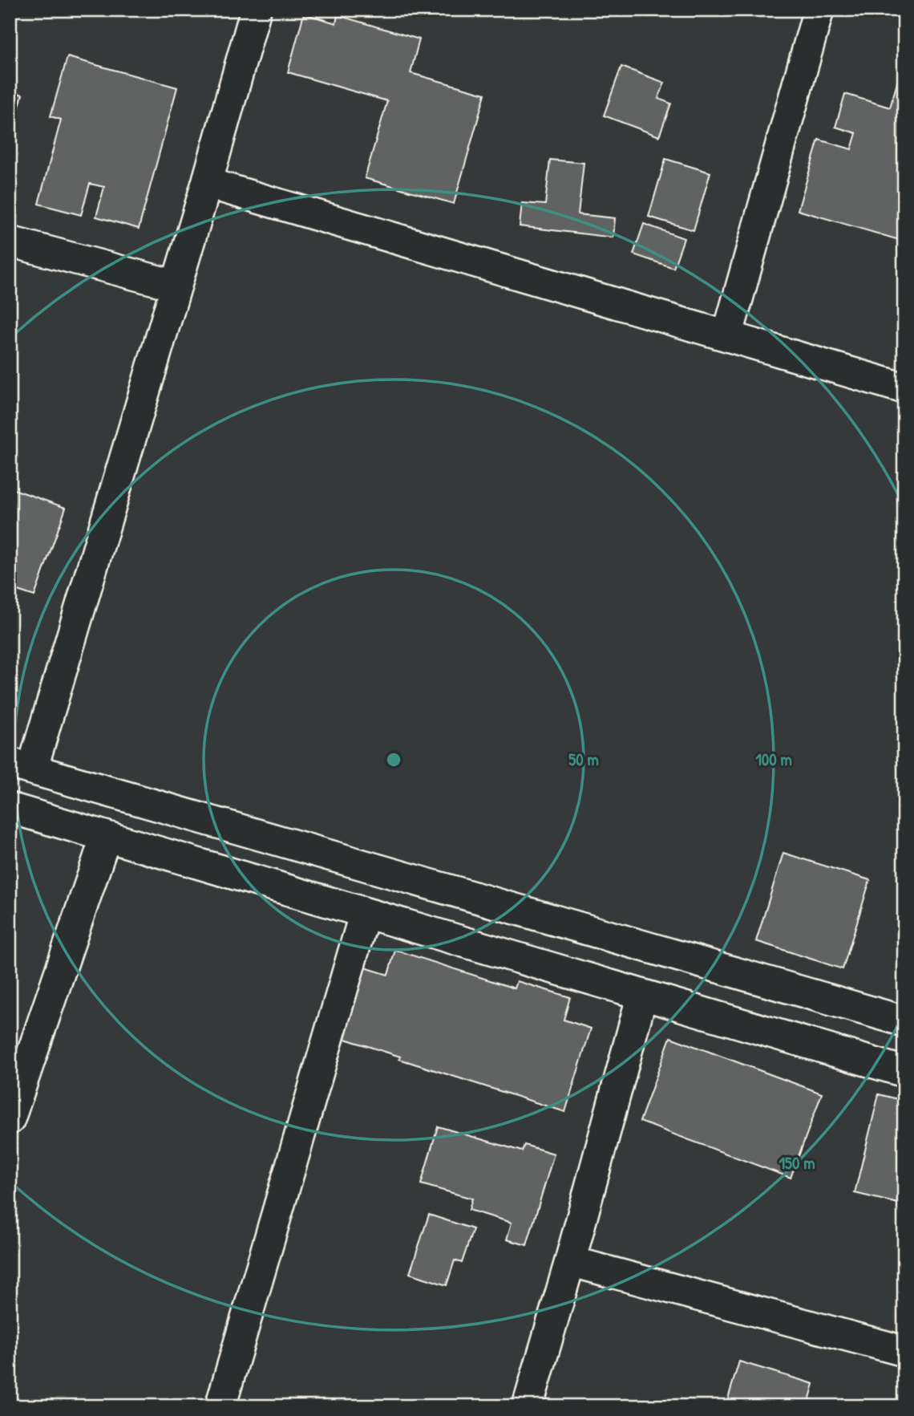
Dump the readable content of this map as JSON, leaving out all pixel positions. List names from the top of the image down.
{
  "rings": ["50 m", "100 m", "150 m"]
}
